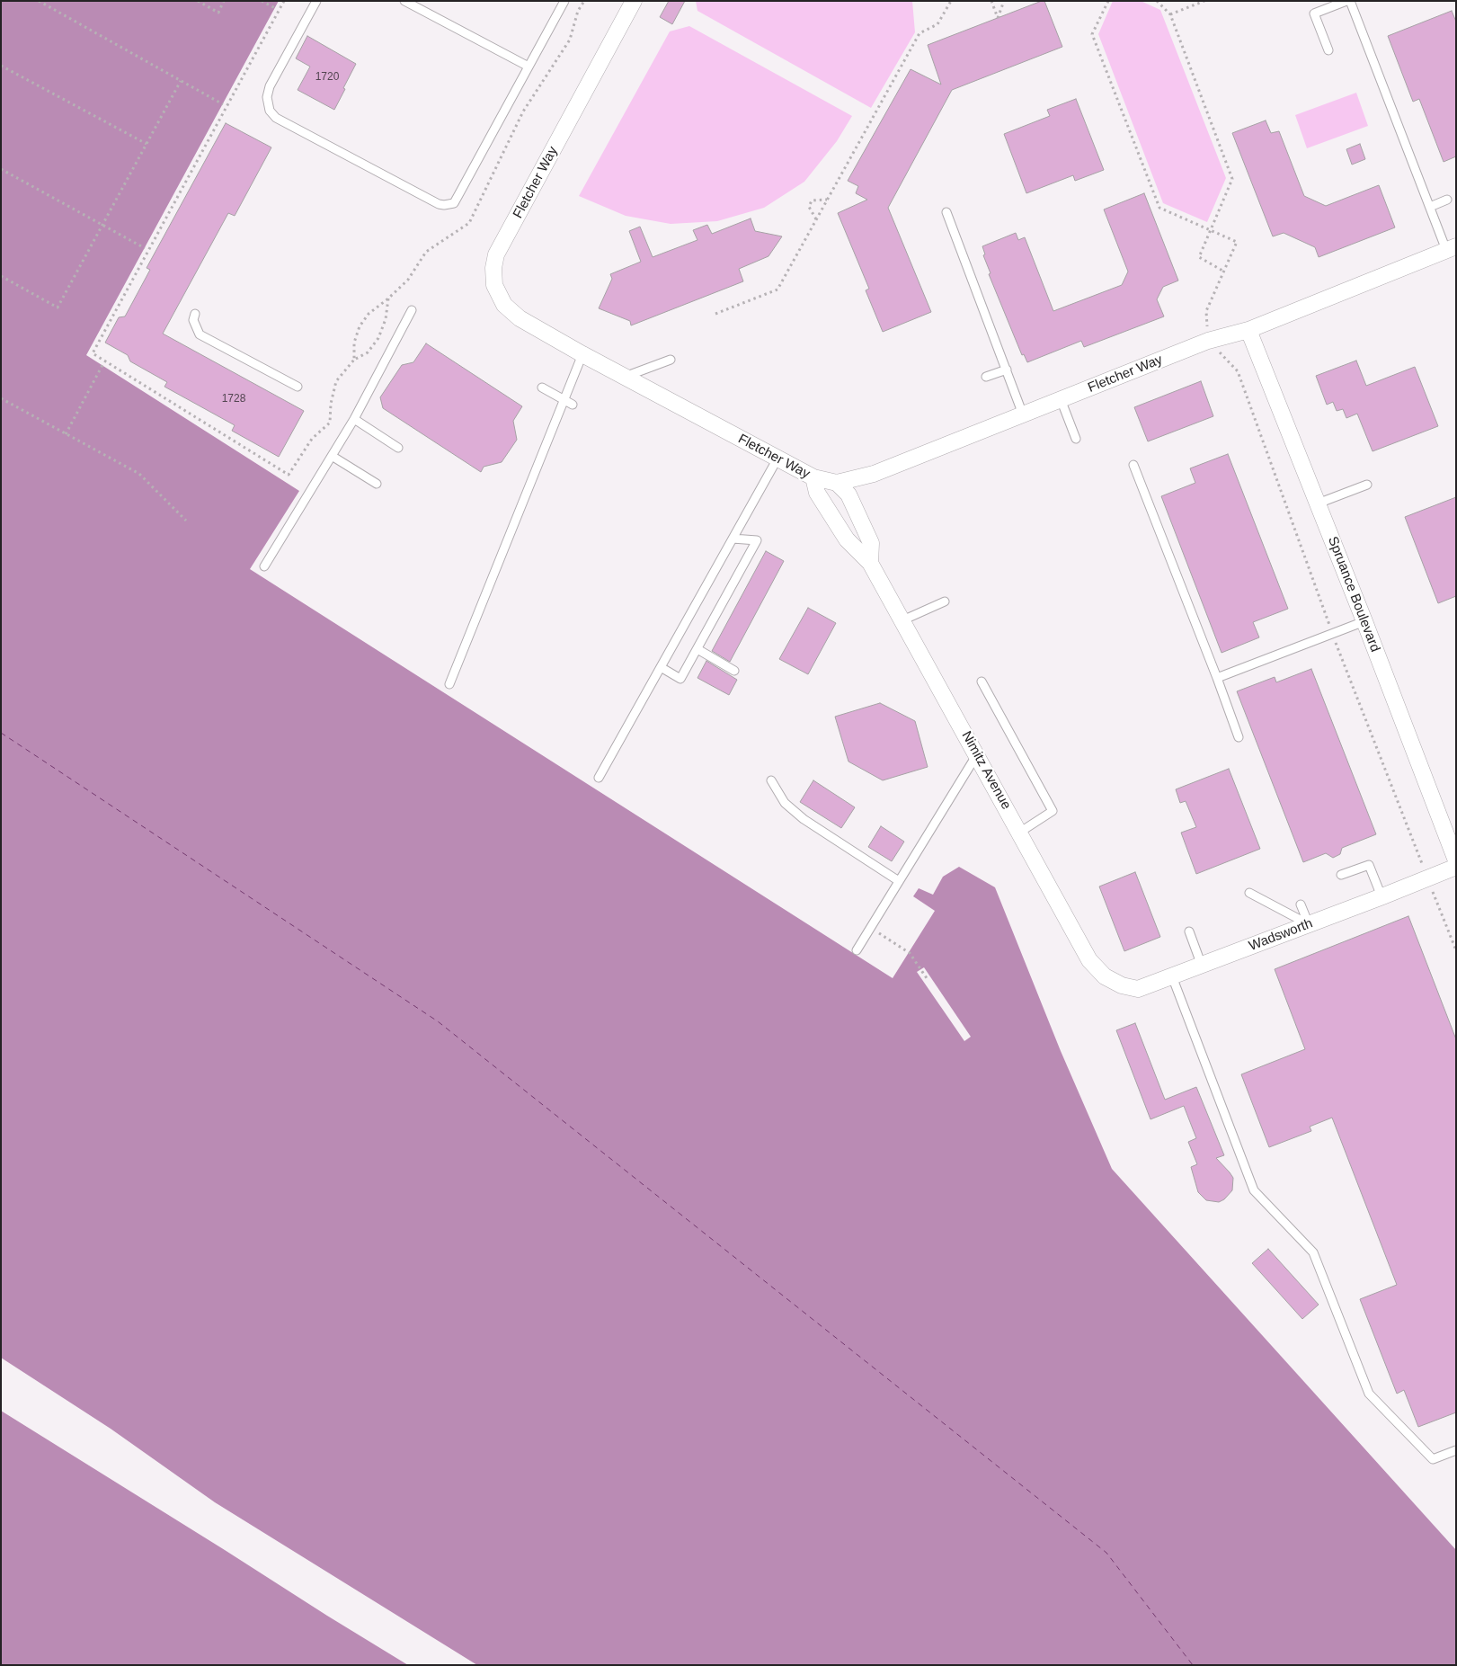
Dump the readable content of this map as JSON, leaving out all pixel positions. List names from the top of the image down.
{
  "streets": {
    "street": [
      "Fletcher Way",
      "Spruance Boulevard",
      "Nimitz Avenue",
      "Wadsworth"
    ]
  },
  "crossings": [
    ["Fletcher Way", "Spruance Boulevard"],
    ["Fletcher Way", "Nimitz Avenue"],
    ["Nimitz Avenue", "Wadsworth"]
  ],
  "house_numbers": ["1720", "1728"]
}
